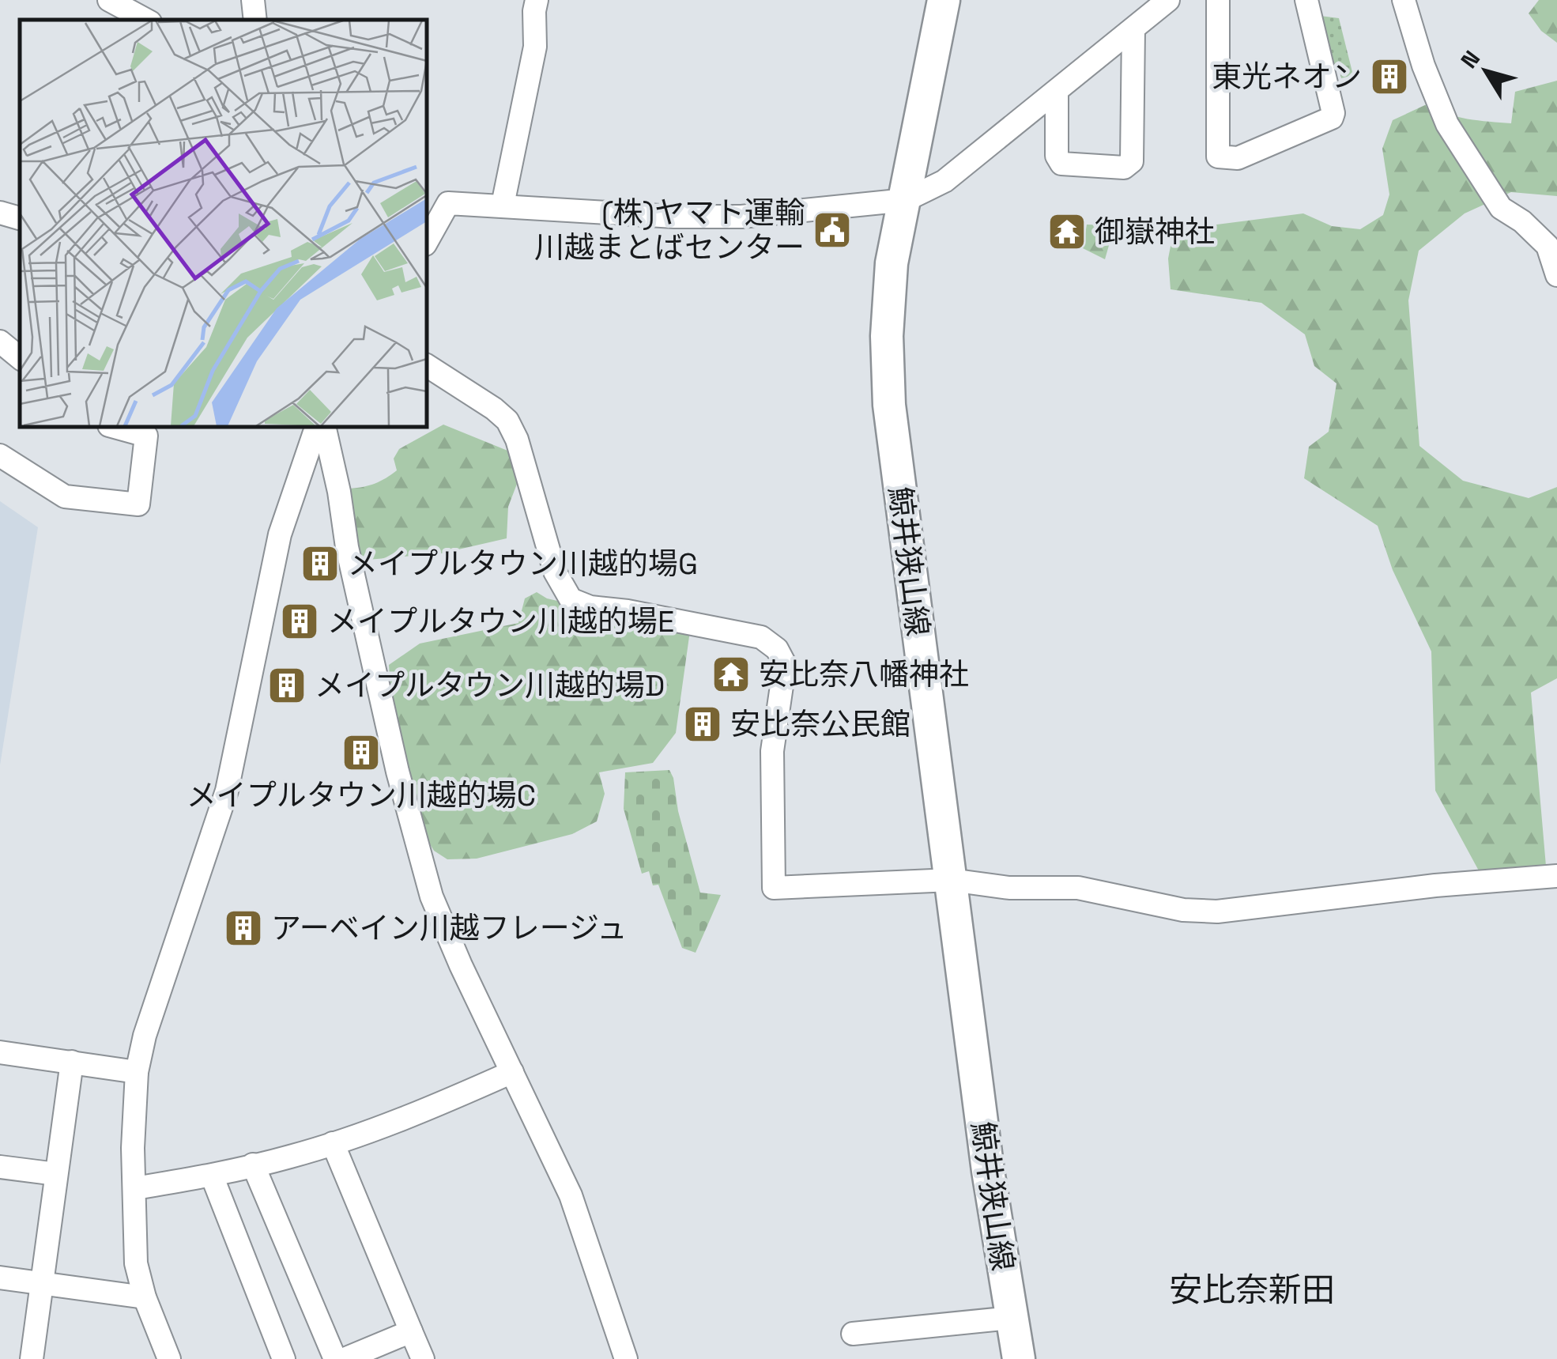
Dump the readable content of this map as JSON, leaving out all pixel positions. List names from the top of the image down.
{
  "streets": {
    "main road": ["鯨井狭山線"]
  },
  "districts": ["安比奈新田"],
  "places": {
    "building": [
      "東光ネオン",
      "メイプルタウン川越的場G",
      "メイプルタウン川越的場E",
      "メイプルタウン川越的場D",
      "安比奈公民館",
      "メイプルタウン川越的場C",
      "アーベイン川越フレージュ"
    ],
    "public building": ["(株)ヤマト運輸 川越まとばセンター"],
    "temple": ["御嶽神社", "安比奈八幡神社"]
  },
  "north": "top left"
}
